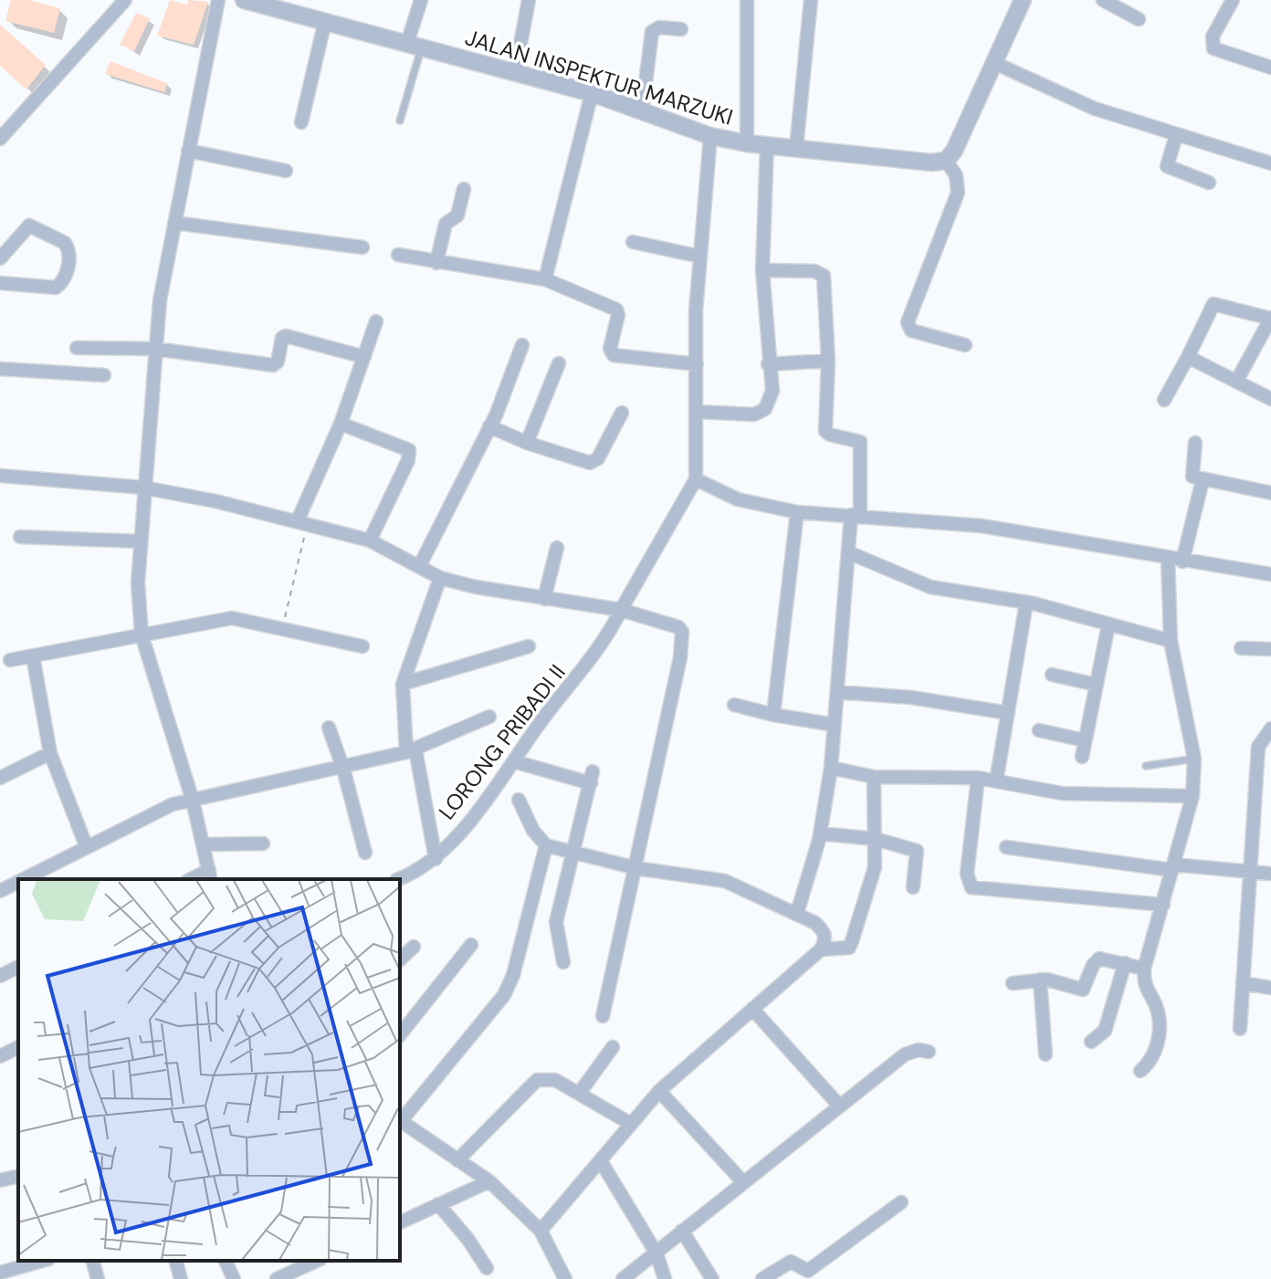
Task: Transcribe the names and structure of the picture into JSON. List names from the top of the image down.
{
  "streets": {
    "street": ["JALAN INSPEKTUR MARZUKI", "LORONG PRIBADI II"]
  }
}
